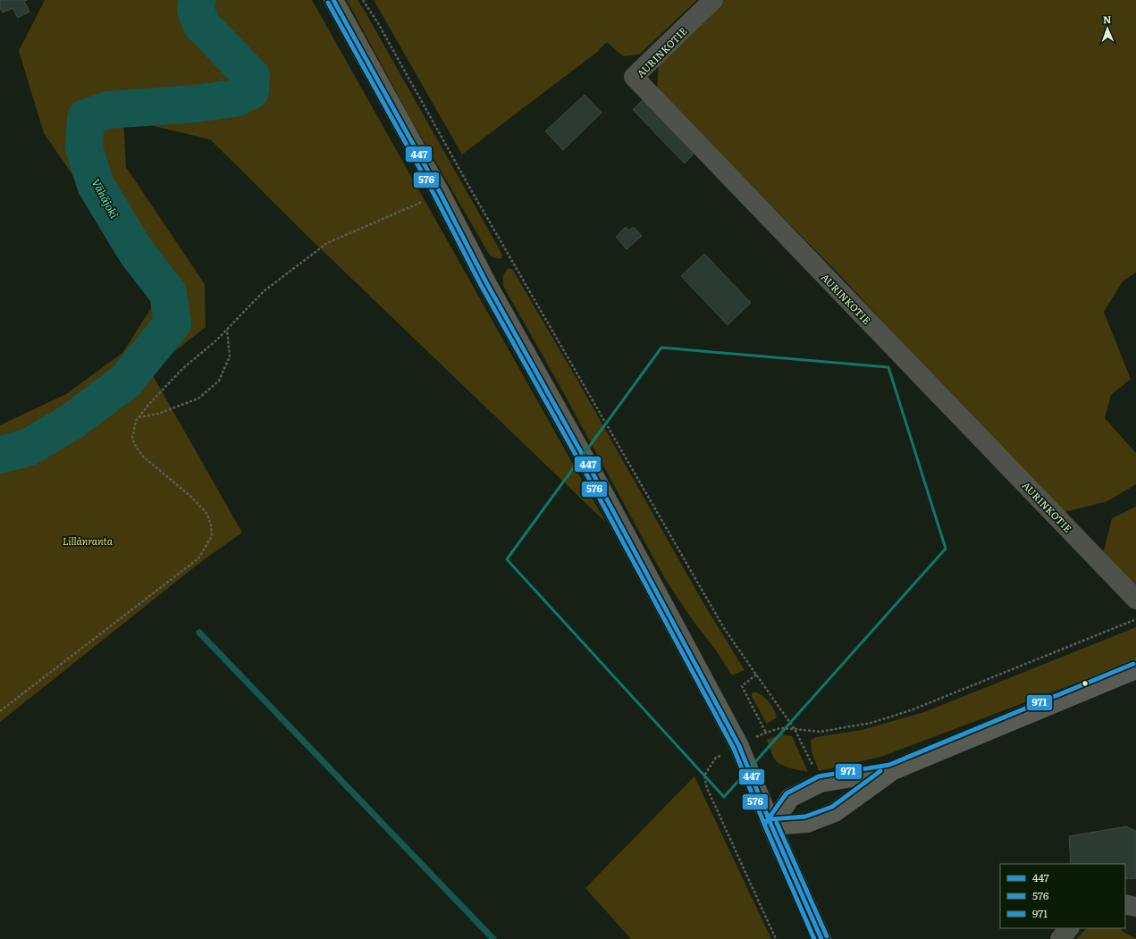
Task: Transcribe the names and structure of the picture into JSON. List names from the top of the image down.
{
  "streets": {
    "street": ["AURINKOTIE"]
  },
  "water": ["Vähäjoki"],
  "parks": ["Lillånranta"],
  "lines": ["transit line 447", "transit line 576", "transit line 971"],
  "legend": ["447", "576", "971"],
  "north": "top"
}
